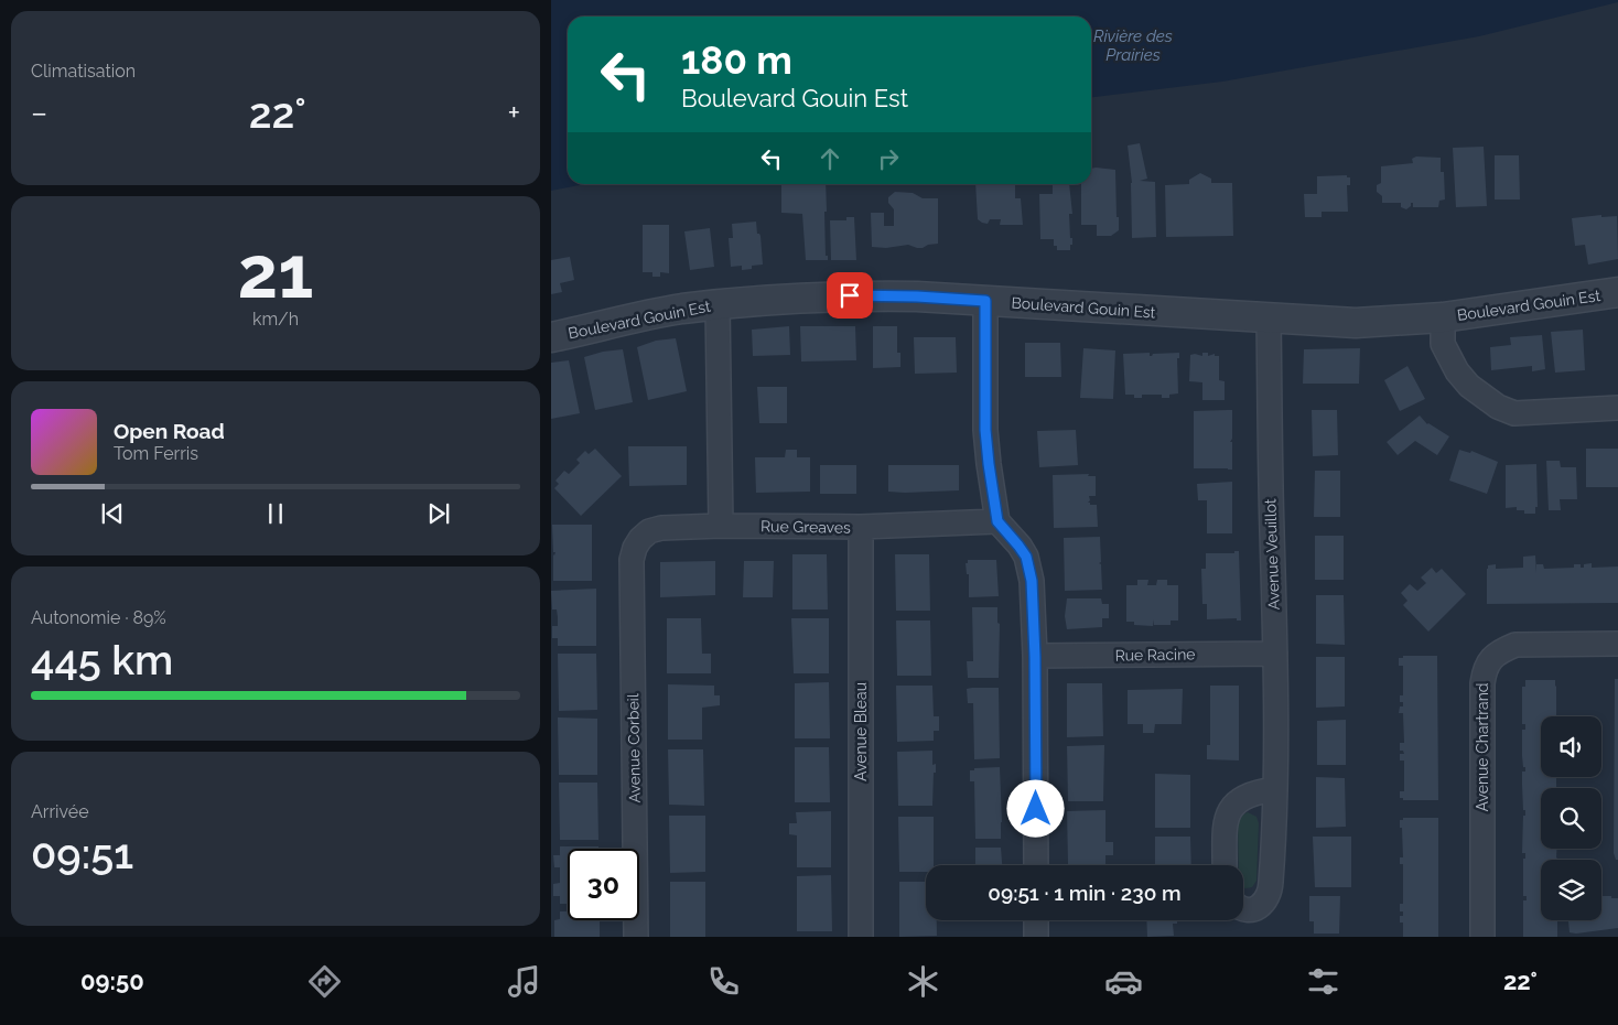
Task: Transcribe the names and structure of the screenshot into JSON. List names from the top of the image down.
{
  "streets": {
    "street": [
      "Boulevard Gouin Est",
      "Rue Greaves",
      "Avenue Veuillot",
      "Rue Racine",
      "Avenue Bleau",
      "Avenue Chartrand",
      "Avenue Corbeil"
    ]
  },
  "crossings": [
    ["Boulevard Gouin Est", "Avenue Veuillot"],
    ["Rue Greaves", "Avenue Bleau"],
    ["Rue Greaves", "Avenue Corbeil"],
    ["Avenue Veuillot", "Rue Racine"]
  ],
  "water": ["Rivière des Prairies"],
  "page": {
    "tile": [
      "Climatisation",
      ["21", "km/h"],
      ["Autonomie · 89%", "445 km"],
      ["Arrivée", "09:51"]
    ],
    "turn": ["180 m", "Boulevard Gouin Est"],
    "heat": ["−", "22°", "+"],
    "song": ["Open Road", "Tom Ferris"],
    "limit": "30",
    "trip": "09:51 · 1 min · 230 m",
    "tabs": ["09:50", "22°"]
  }
}
